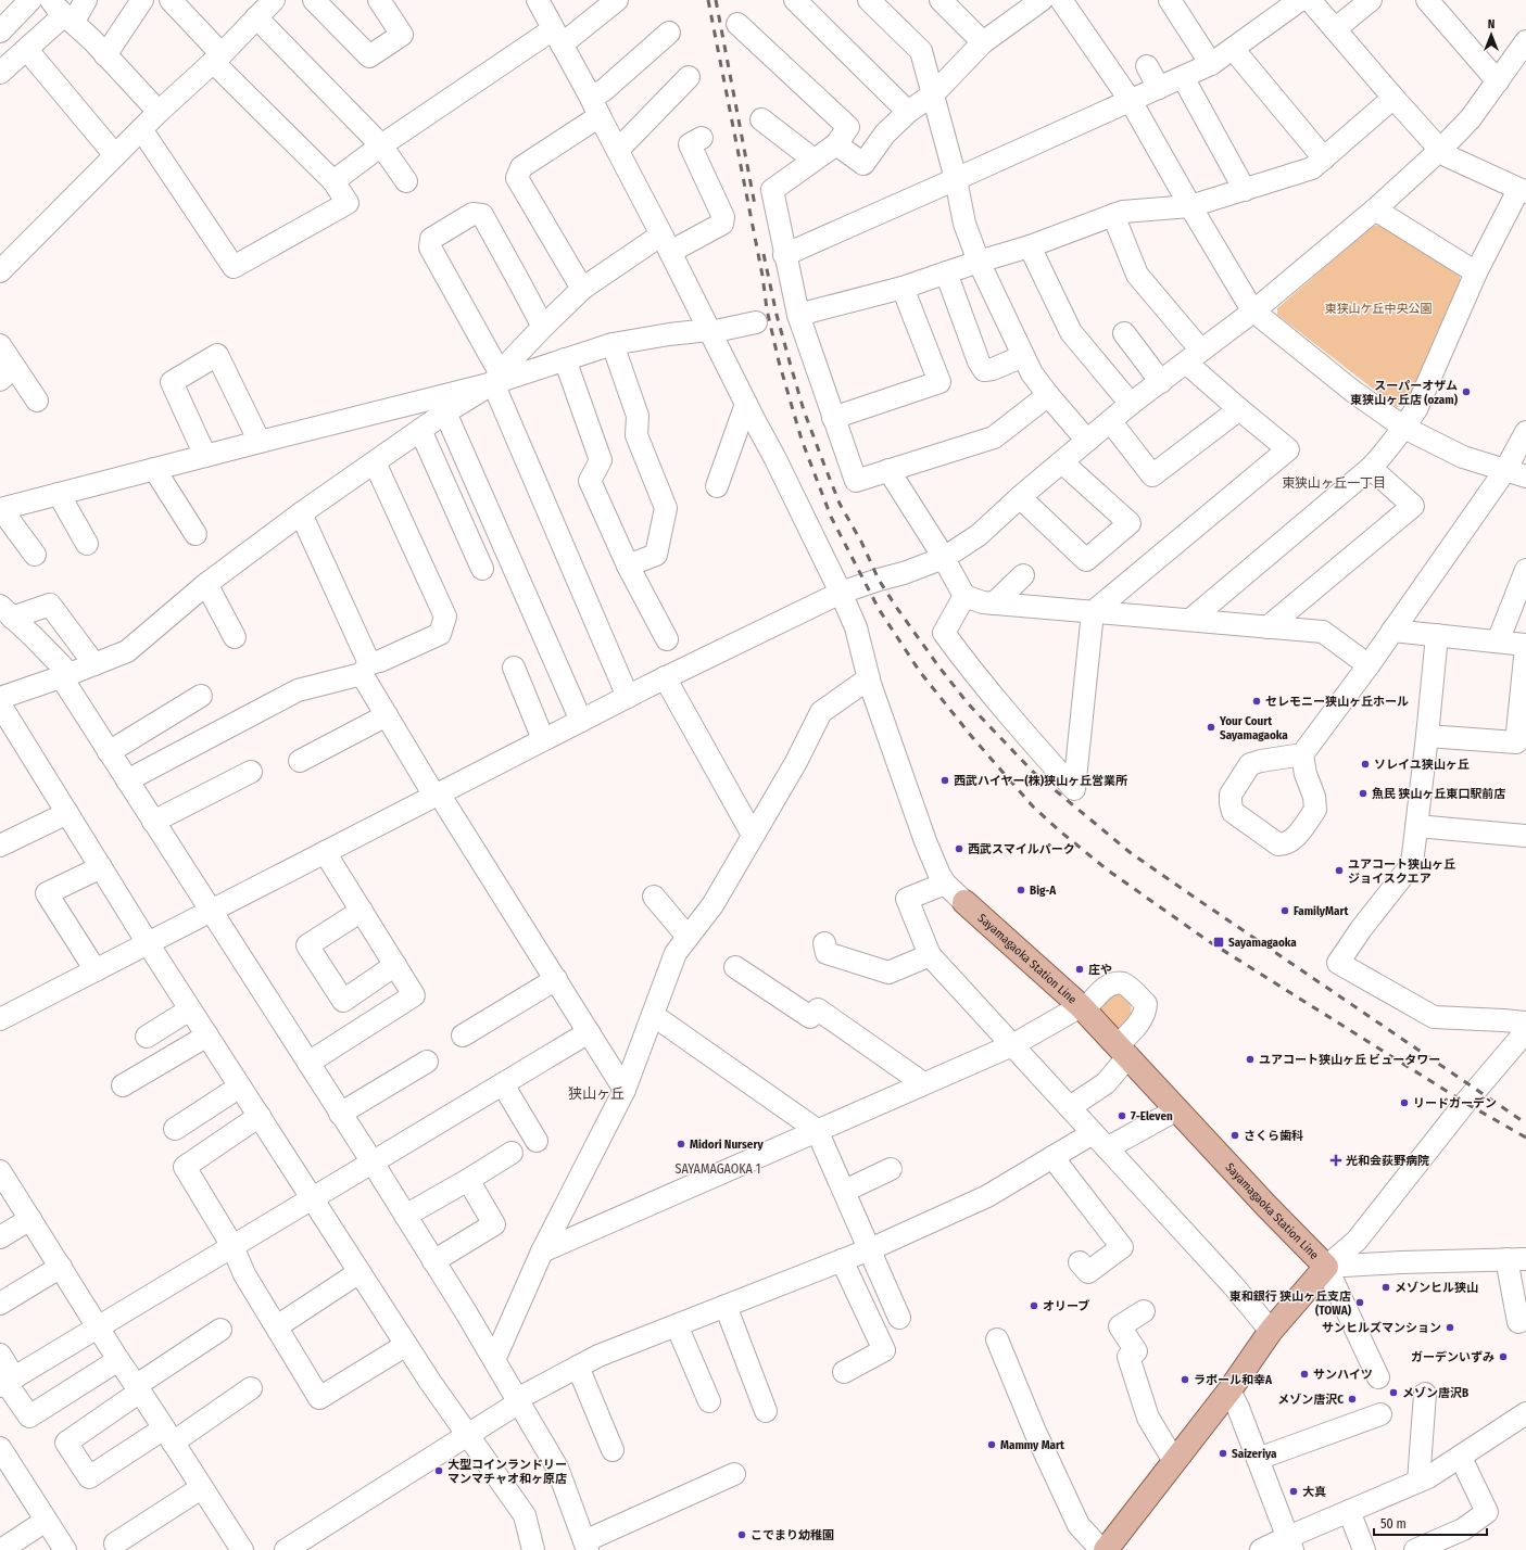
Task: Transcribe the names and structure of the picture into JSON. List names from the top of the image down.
{
  "streets": {
    "main road": ["Sayamagaoka Station Line"]
  },
  "districts": ["東狭山ヶ丘一丁目", "狭山ヶ丘", "SAYAMAGAOKA 1"],
  "parks": ["東狭山ケ丘中央公園"],
  "places": {
    "other": [
      "スーパーオザム 東狭山ヶ丘店 (ozam)",
      "セレモニー狭山ヶ丘ホール",
      "Your Court Sayamagaoka",
      "ソレイユ狭山ヶ丘",
      "西武ハイヤー(株)狭山ヶ丘営業所",
      "魚民 狭山ヶ丘東口駅前店",
      "西武スマイルパーク",
      "ユアコート狭山ヶ丘 ジョイスクエア",
      "Big-A",
      "FamilyMart",
      "庄や",
      "ユアコート狭山ヶ丘 ビュータワー",
      "リードガーデン",
      "7-Eleven",
      "さくら歯科",
      "Midori Nursery",
      "メゾンヒル狭山",
      "東和銀行 狭山ヶ丘支店 (TOWA)",
      "オリーブ",
      "サンヒルズマンション",
      "ガーデンいずみ",
      "サンハイツ",
      "ラポール和幸A",
      "メゾン唐沢B",
      "メゾン唐沢C",
      "Mammy Mart",
      "Saizeriya",
      "大型コインランドリー マンマチャオ和ヶ原店",
      "大真",
      "こでまり幼稚園"
    ],
    "transit": ["Sayamagaoka"],
    "health": ["光和会荻野病院"]
  },
  "scale_bar": "50 m",
  "north": "top"
}
